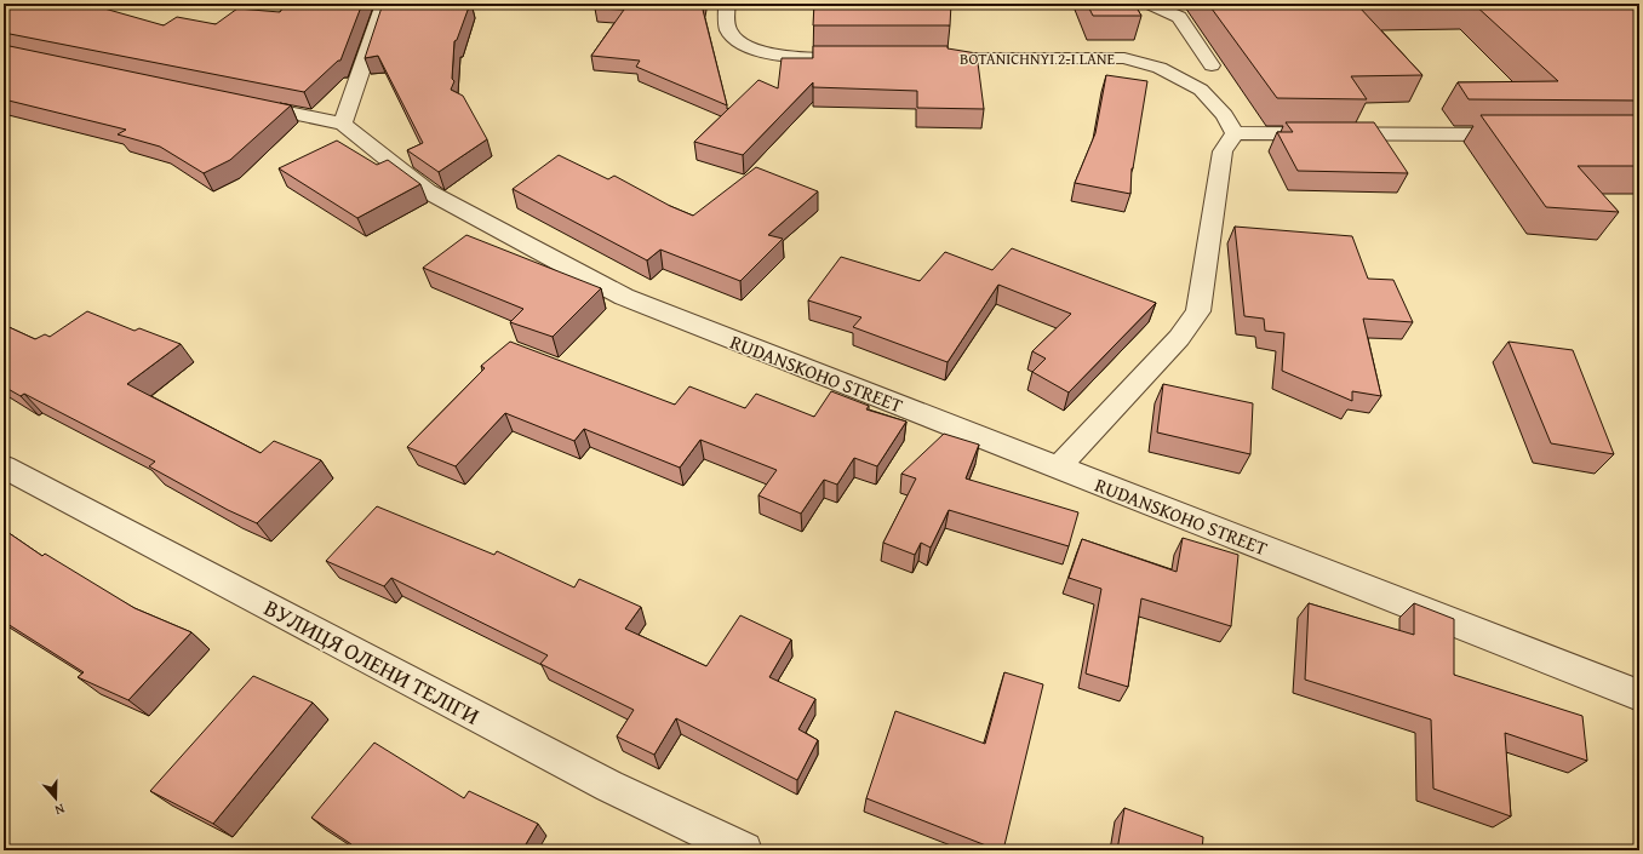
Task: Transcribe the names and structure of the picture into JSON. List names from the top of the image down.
{
  "streets": {
    "street": ["BOTANICHNYI 2-I LANE", "RUDANSKOHO STREET", "ВУЛИЦЯ ОЛЕНИ ТЕЛІГИ"]
  },
  "north": "bottom"
}
